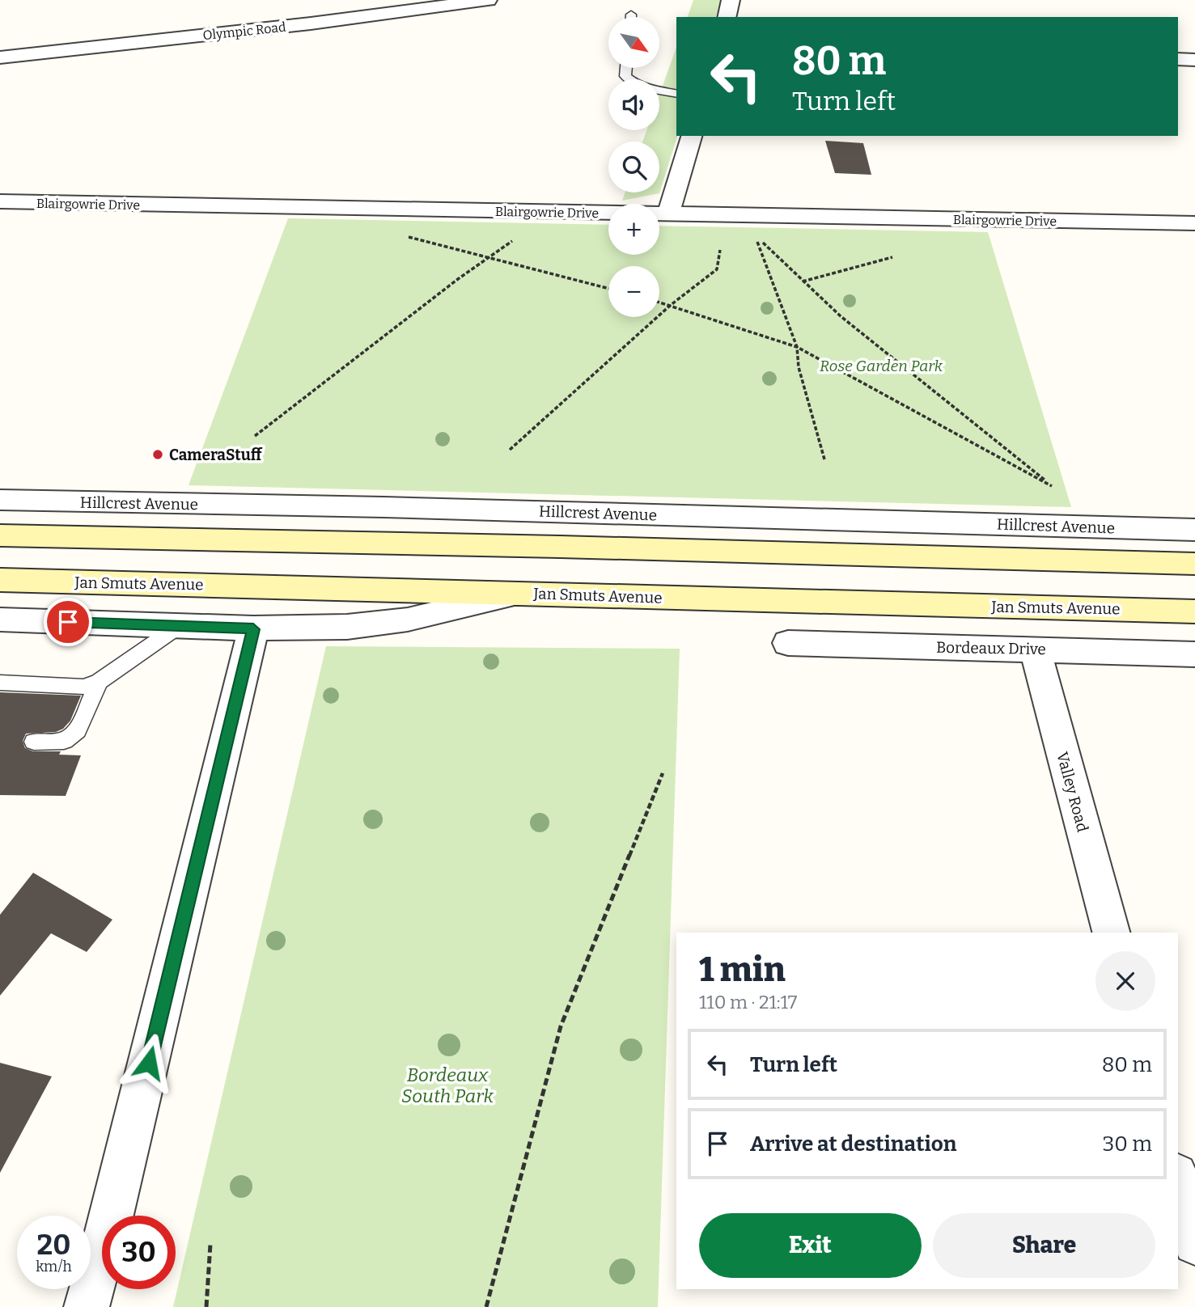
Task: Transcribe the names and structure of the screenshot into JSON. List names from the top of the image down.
{
  "streets": {
    "main road": ["Jan Smuts Avenue"],
    "street": [
      "Olympic Road",
      "Blairgowrie Drive",
      "Hillcrest Avenue",
      "Bordeaux Drive",
      "Valley Road"
    ]
  },
  "crossings": [
    ["Bordeaux Drive", "Valley Road"]
  ],
  "parks": ["Rose Garden Park", "Bordeaux South Park"],
  "places": ["CameraStuff"],
  "north": "bottom right",
  "page": {
    "map_buttons": ["+", "−"],
    "turn": ["80 m", "Turn left"],
    "heading": ["1 min", "110 m · 21:17"],
    "list": [
      {
        "name": "Turn left",
        "value": "80 m"
      },
      {
        "name": "Arrive at destination",
        "value": "30 m"
      }
    ],
    "buttons": ["Exit", "Share"],
    "speed": "20 km/h",
    "limit": "30"
  }
}
